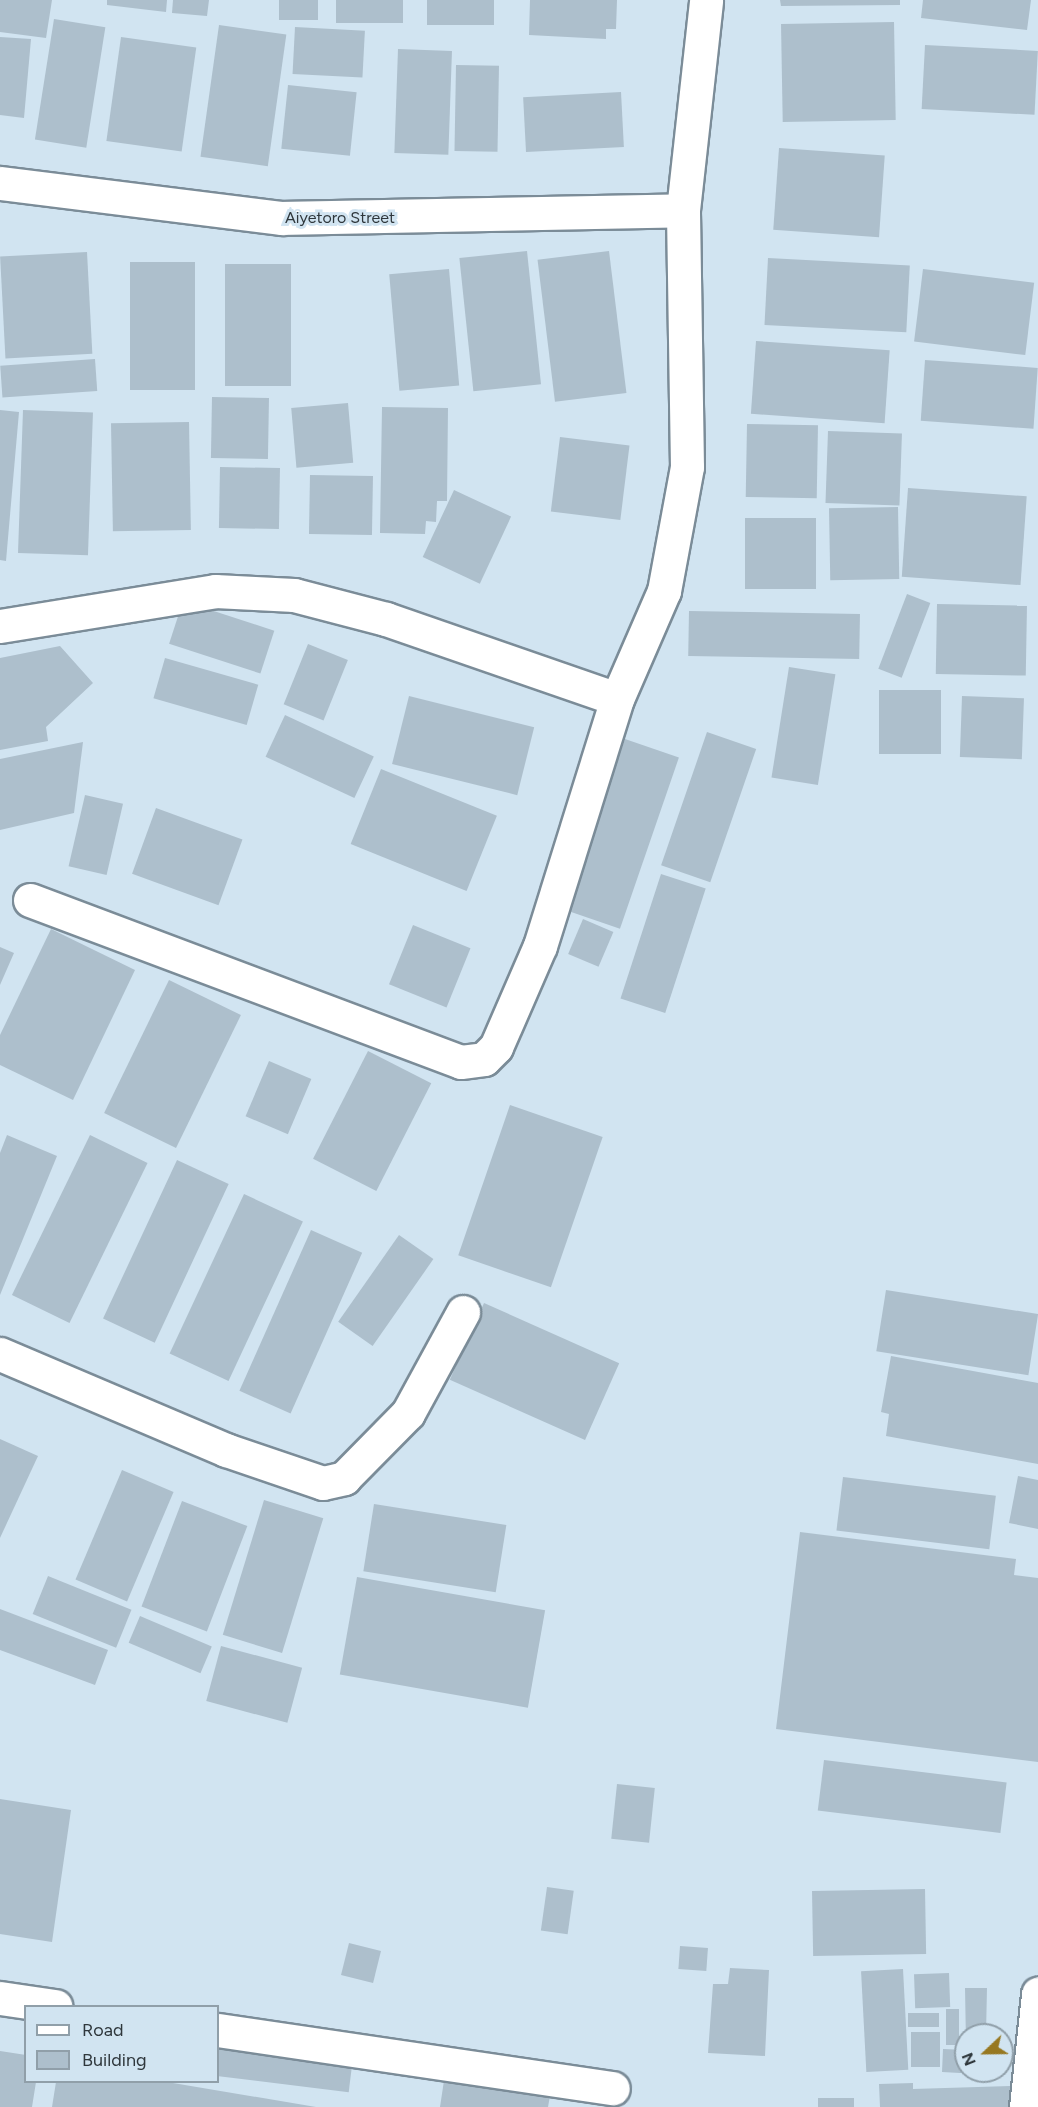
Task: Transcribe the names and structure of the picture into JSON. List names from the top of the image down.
{
  "streets": {
    "street": ["Aiyetoro Street"]
  },
  "legend": ["Road", "Building"],
  "north": "left"
}
